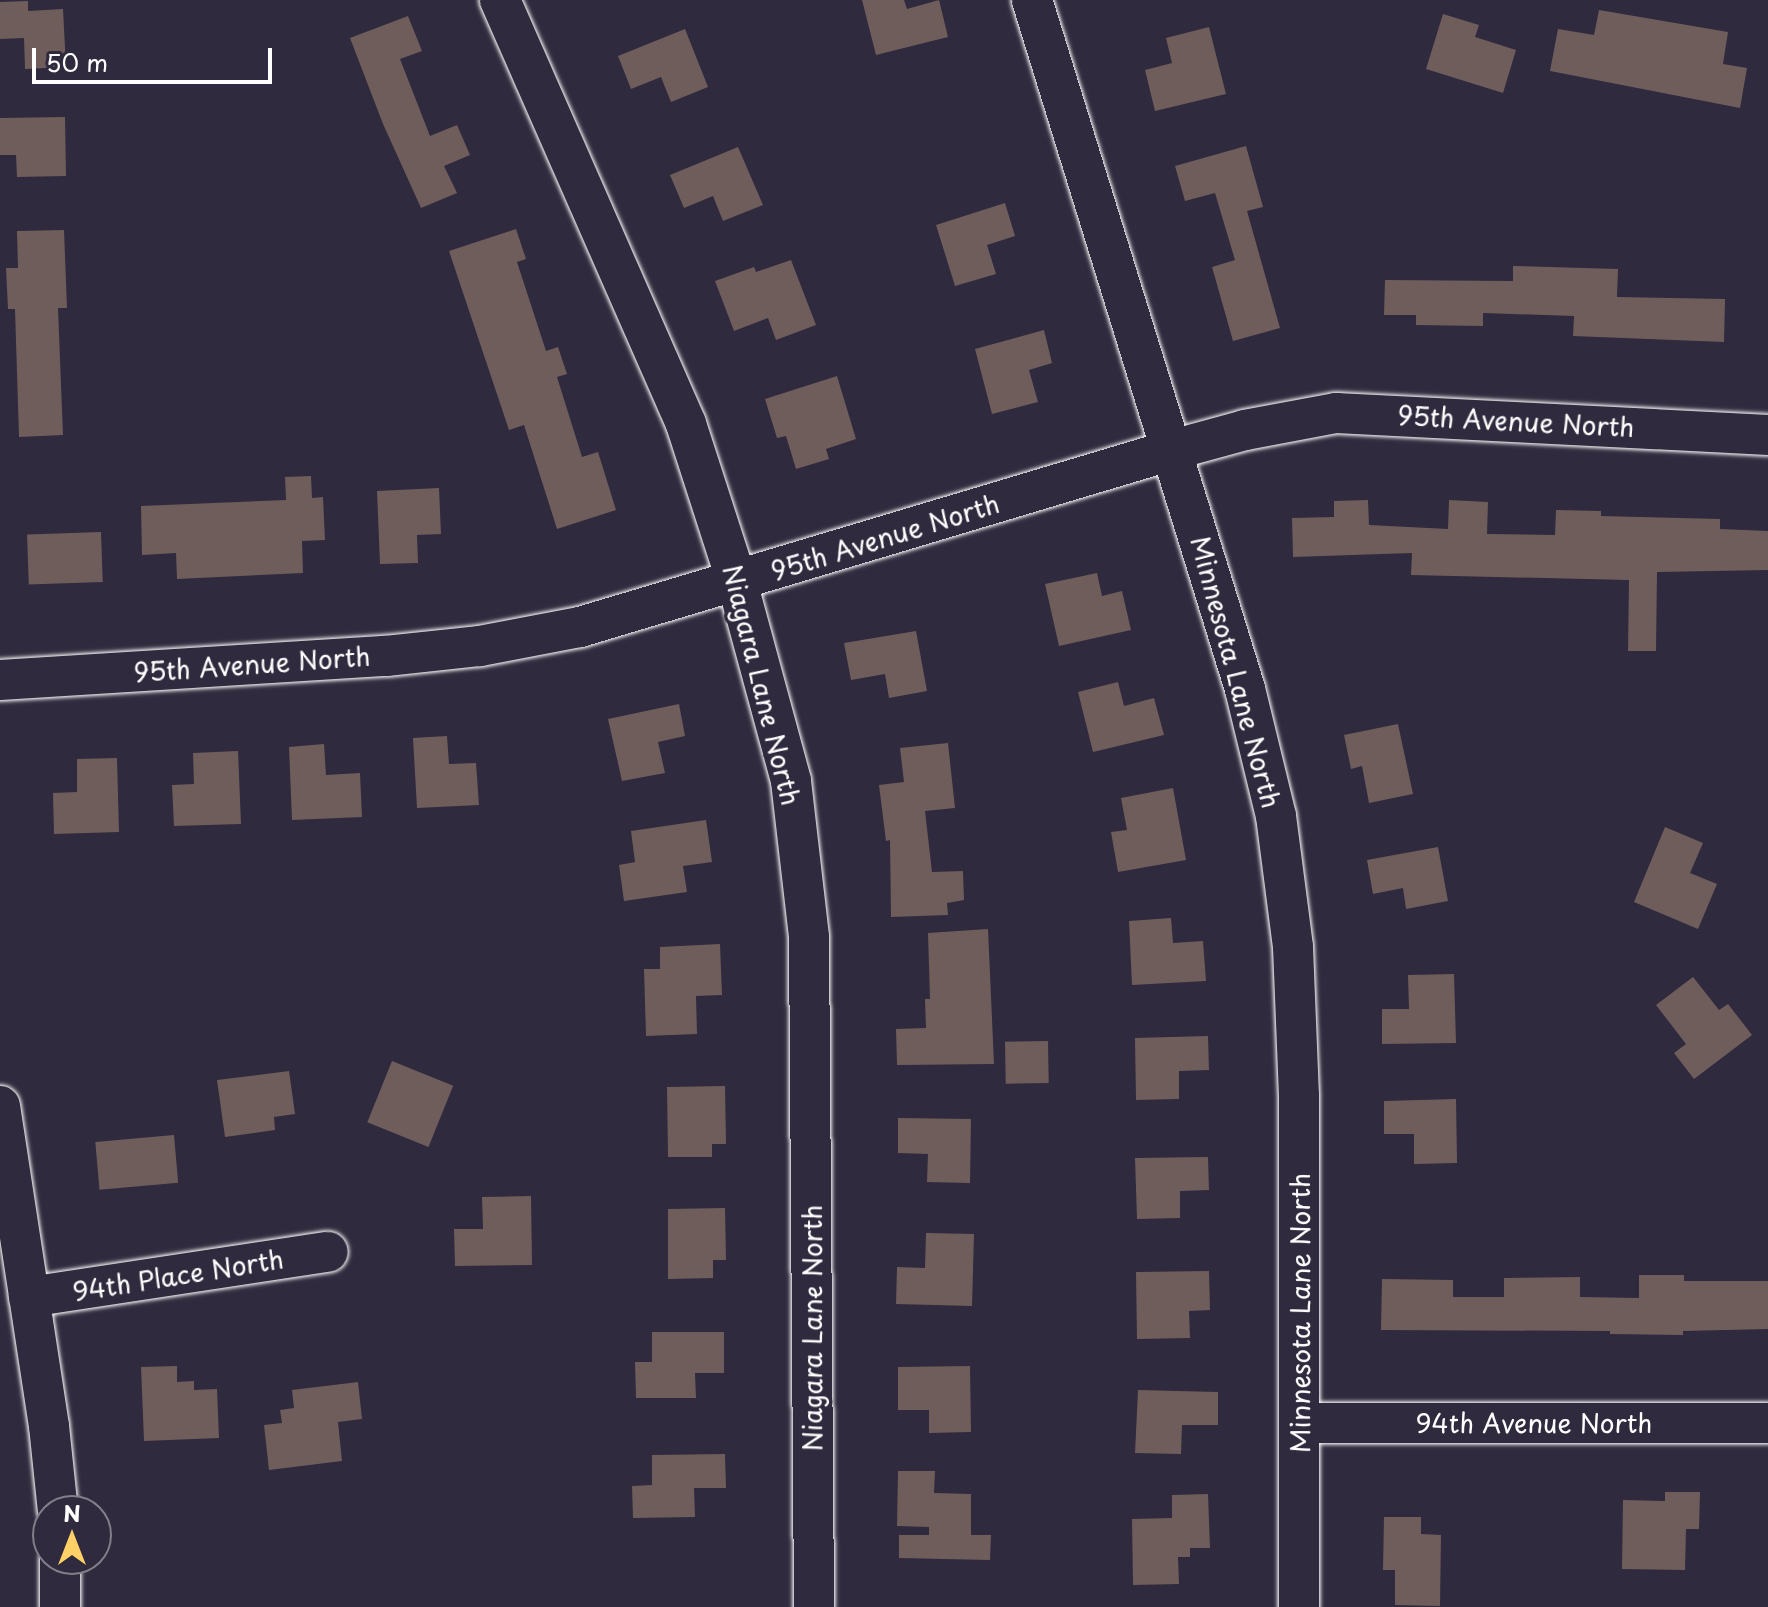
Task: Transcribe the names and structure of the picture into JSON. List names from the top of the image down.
{
  "streets": {
    "street": [
      "95th Avenue North",
      "Minnesota Lane North",
      "Niagara Lane North",
      "94th Place North",
      "94th Avenue North"
    ]
  },
  "crossings": [
    ["95th Avenue North", "Minnesota Lane North"],
    ["95th Avenue North", "Niagara Lane North"],
    ["Minnesota Lane North", "94th Avenue North"]
  ],
  "scale_bar": "50 m",
  "north": "top"
}
